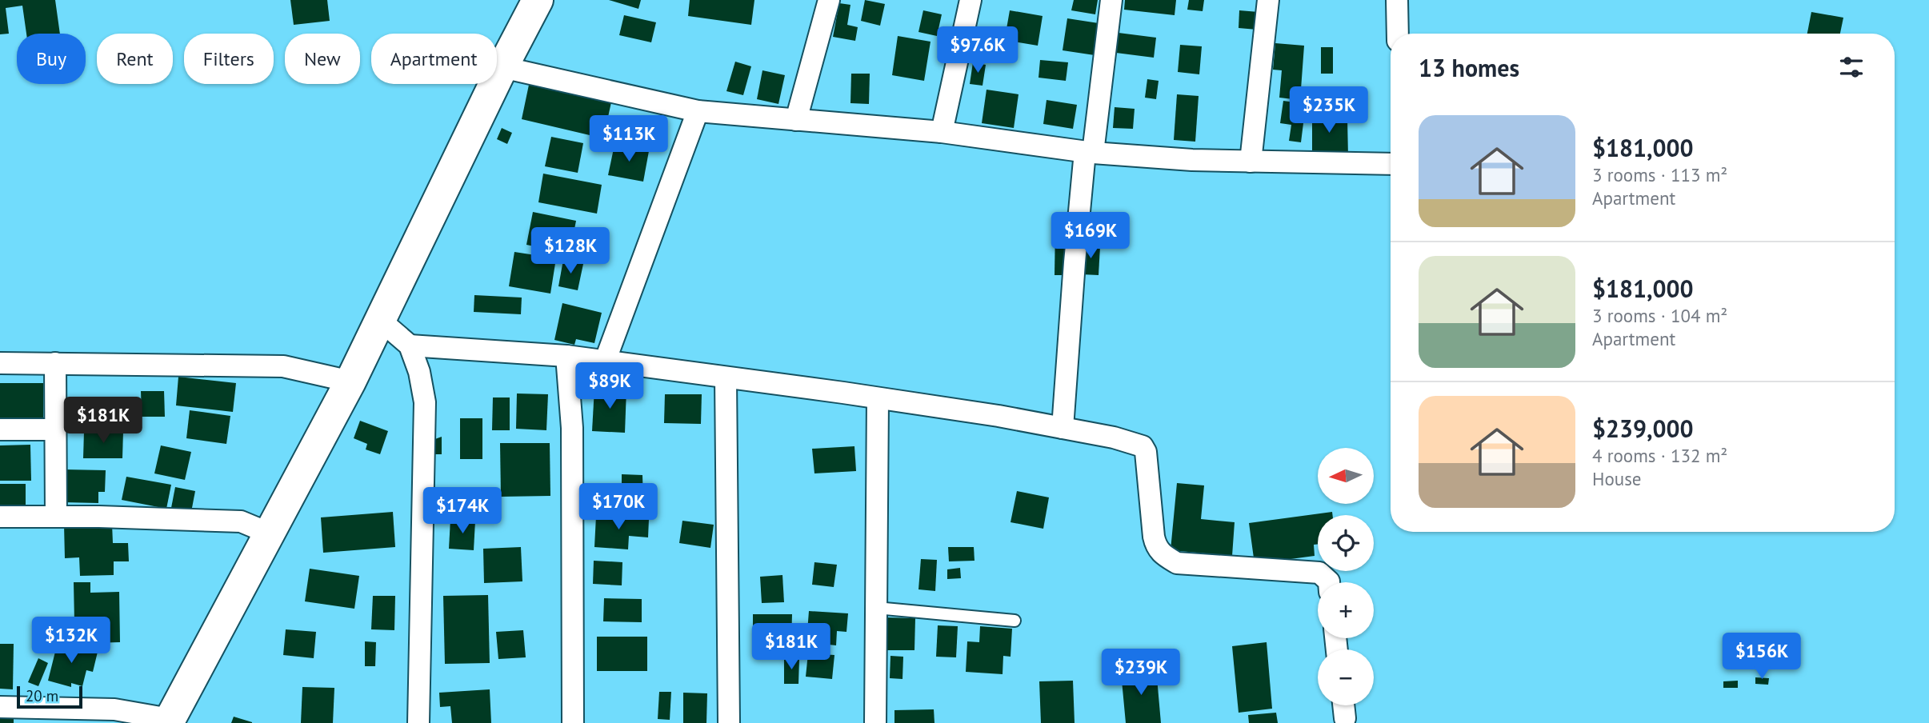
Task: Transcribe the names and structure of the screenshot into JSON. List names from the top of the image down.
{
  "scale_bar": "20 m",
  "north": "left",
  "page": {
    "price": [
      "$97.6K",
      "$235K",
      "$113K",
      "$169K",
      "$128K",
      "$89K",
      "$181K",
      "$170K",
      "$174K",
      "$132K",
      "$181K",
      "$156K",
      "$239K"
    ],
    "chip": [
      "Buy",
      "Rent",
      "Filters",
      "New",
      "Apartment"
    ],
    "heading": "13 homes",
    "list": [
      {
        "name": "$181,000",
        "note": "3 rooms · 113 m² · Apartment"
      },
      {
        "name": "$181,000",
        "note": "3 rooms · 104 m² · Apartment"
      },
      {
        "name": "$239,000",
        "note": "4 rooms · 132 m² · House"
      }
    ],
    "map_buttons": ["+", "−"],
    "scale": "20 m"
  }
}
